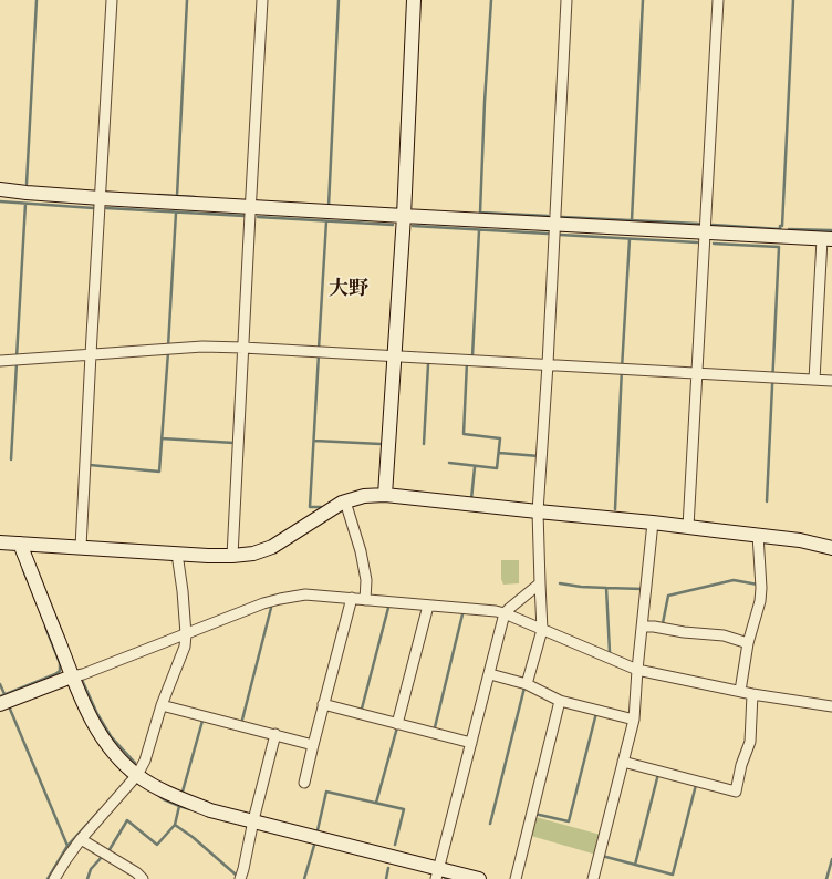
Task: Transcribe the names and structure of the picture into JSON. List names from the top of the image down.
{
  "districts": ["大野"]
}
